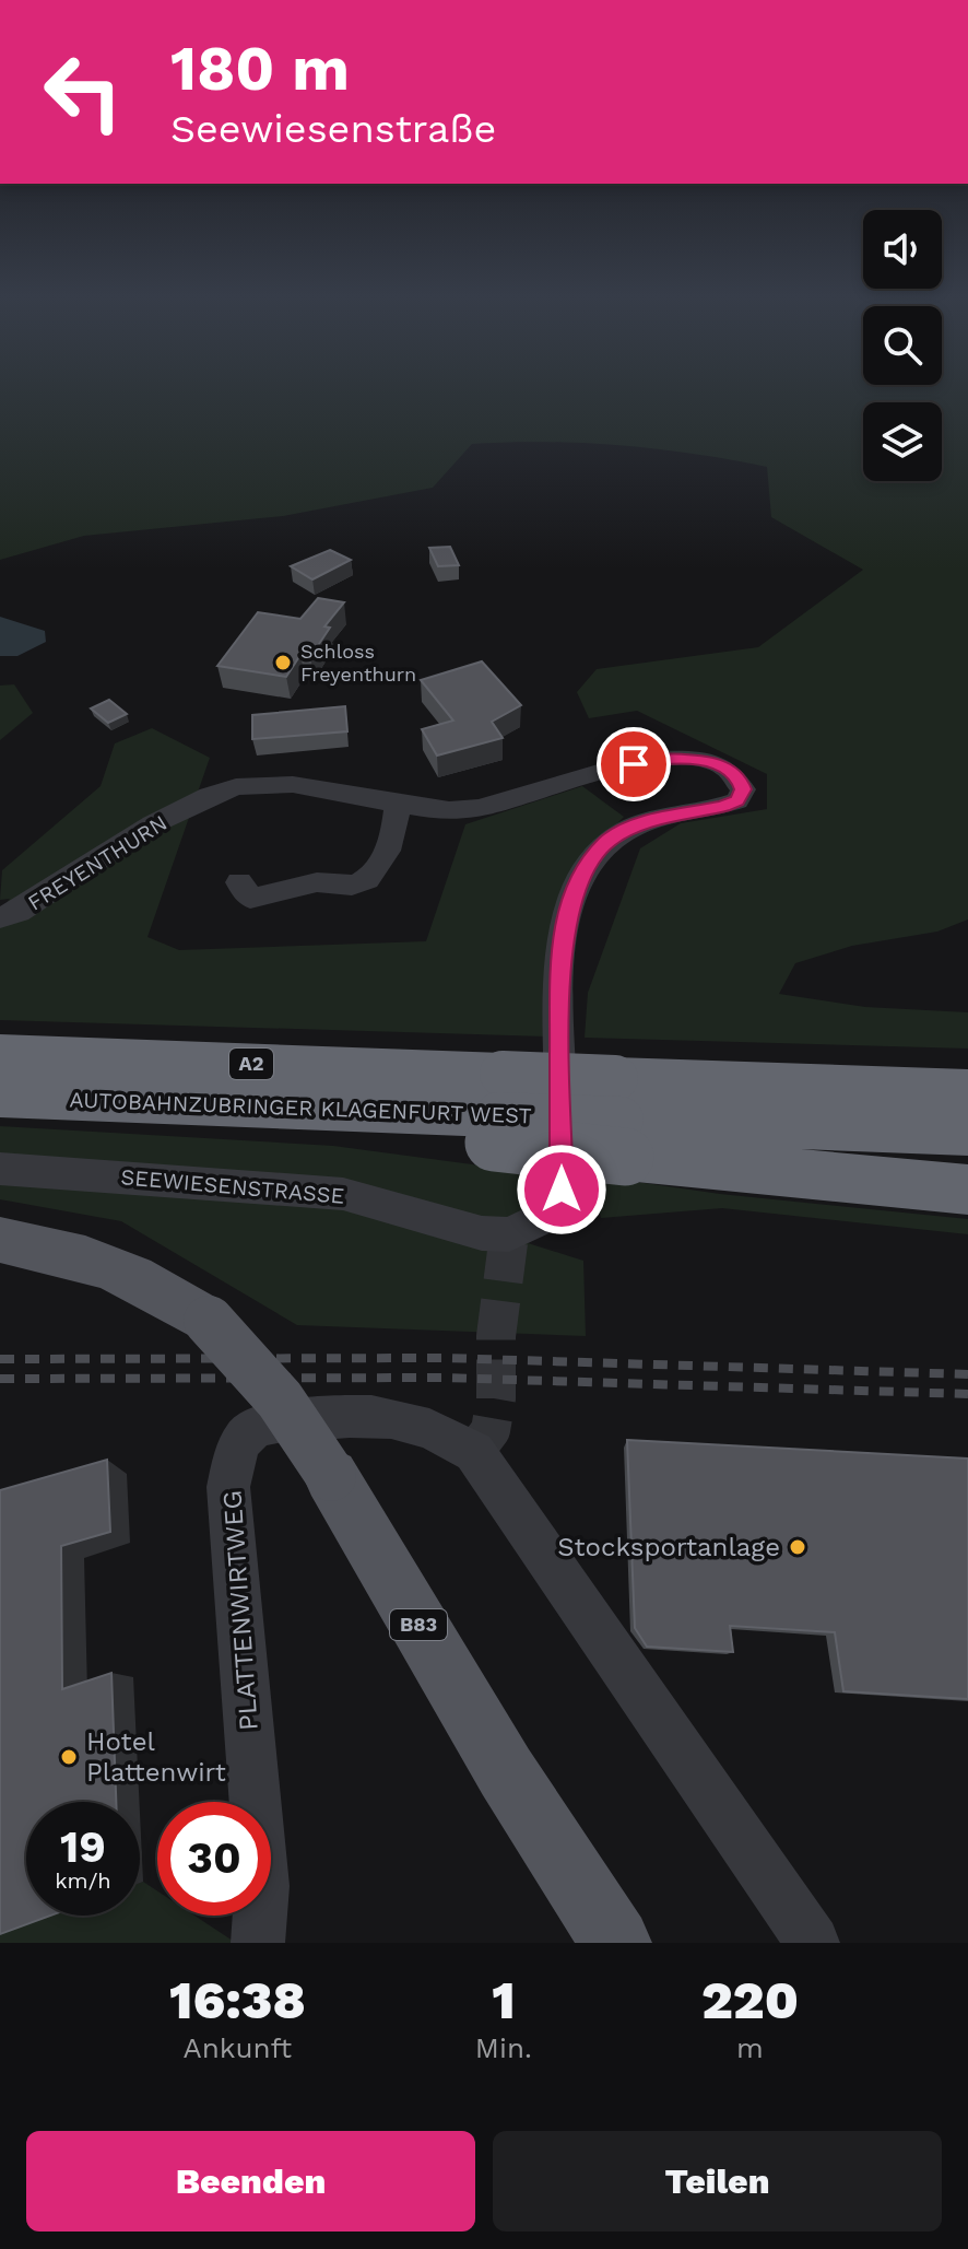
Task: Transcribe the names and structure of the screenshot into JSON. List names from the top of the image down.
{
  "streets": {
    "highway": ["A2", "AUTOBAHNZUBRINGER KLAGENFURT WEST"],
    "main road": ["B83"],
    "street": ["FREYENTHURN", "SEEWIESENSTRASSE", "PLATTENWIRTWEG"]
  },
  "crossings": [
    ["FREYENTHURN", "SEEWIESENSTRASSE"]
  ],
  "places": ["Schloss Freyenthurn", "Stocksportanlage", "Hotel Plattenwirt"],
  "page": {
    "turn": ["180 m", "Seewiesenstraße"],
    "speed": "19 km/h",
    "limit": "30",
    "eta": [
      "16:38",
      "Ankunft",
      "1",
      "Min.",
      "220",
      "m"
    ],
    "buttons": ["Beenden", "Teilen"]
  }
}
